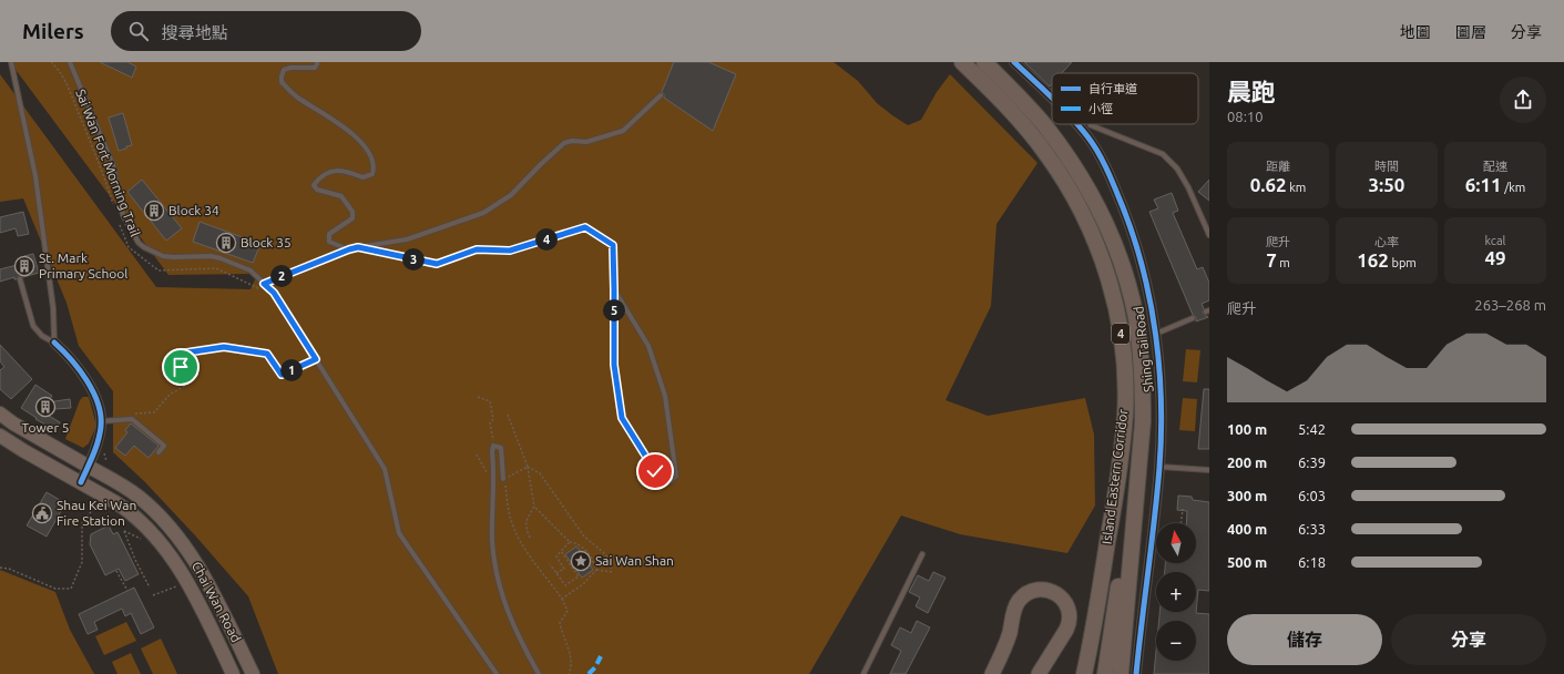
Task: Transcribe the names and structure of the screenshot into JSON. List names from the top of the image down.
{
  "streets": {
    "highway": ["4", "Island Eastern Corridor"],
    "main road": ["Chai Wan Road"],
    "street": ["Shing Tai Road"],
    "path": ["Sai Wan Fort Morning Trail"]
  },
  "places": {
    "building": [
      "Block 34",
      "Block 35",
      "St. Mark Primary School",
      "Tower 5"
    ],
    "public building": ["Shau Kei Wan Fire Station"],
    "place": ["Sai Wan Shan"]
  },
  "legend": ["自行車道", "小徑"],
  "north": "top",
  "page": {
    "header": "Milers",
    "search": "搜尋地點",
    "nav": ["地圖", "圖層", "分享"],
    "heading": ["晨跑", "08:10"],
    "stats": [
      ["距離", "0.62 km"],
      ["時間", "3:50"],
      ["配速", "6:11 /km"],
      ["爬升", "7 m"],
      ["心率", "162 bpm"],
      ["kcal", "49"]
    ],
    "pins": [
      "4",
      "3",
      "2",
      "5",
      "1"
    ],
    "chart": ["爬升", "263–268 m"],
    "list": [
      {
        "name": "100 m",
        "note": "5:42"
      },
      {
        "name": "200 m",
        "note": "6:39"
      },
      {
        "name": "300 m",
        "note": "6:03"
      },
      {
        "name": "400 m",
        "note": "6:33"
      },
      {
        "name": "500 m",
        "note": "6:18"
      }
    ],
    "map_buttons": ["+", "−"],
    "buttons": ["儲存", "分享"]
  }
}
